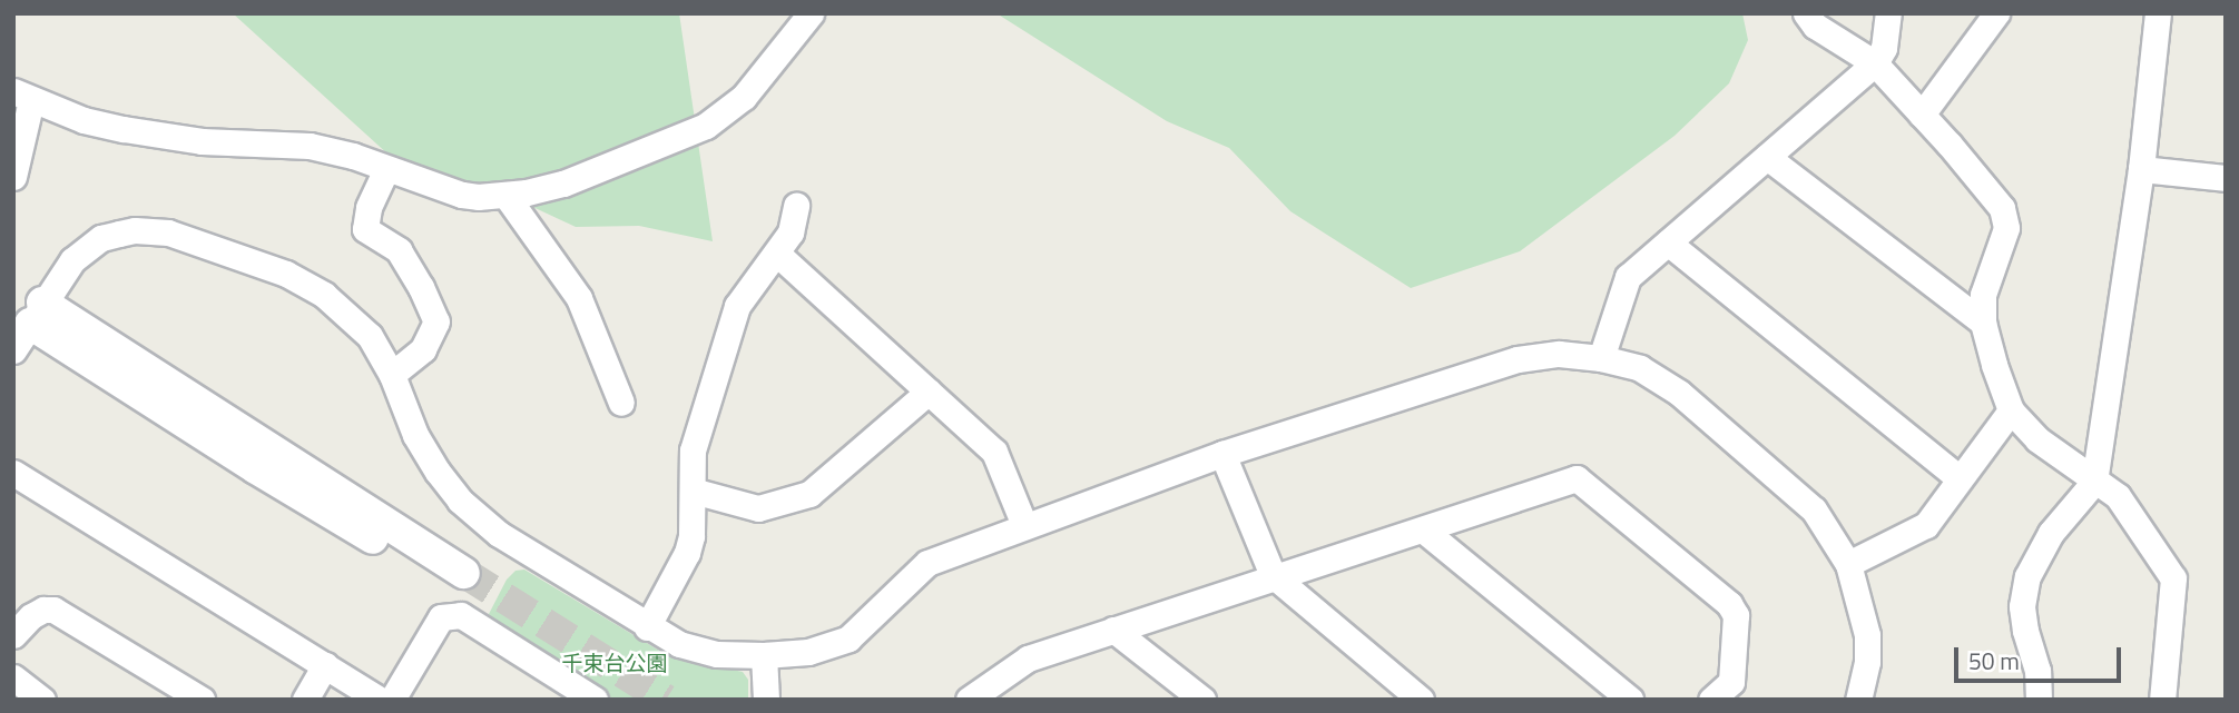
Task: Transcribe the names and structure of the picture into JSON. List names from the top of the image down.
{
  "parks": ["千束台公園"],
  "scale_bar": "50 m"
}
